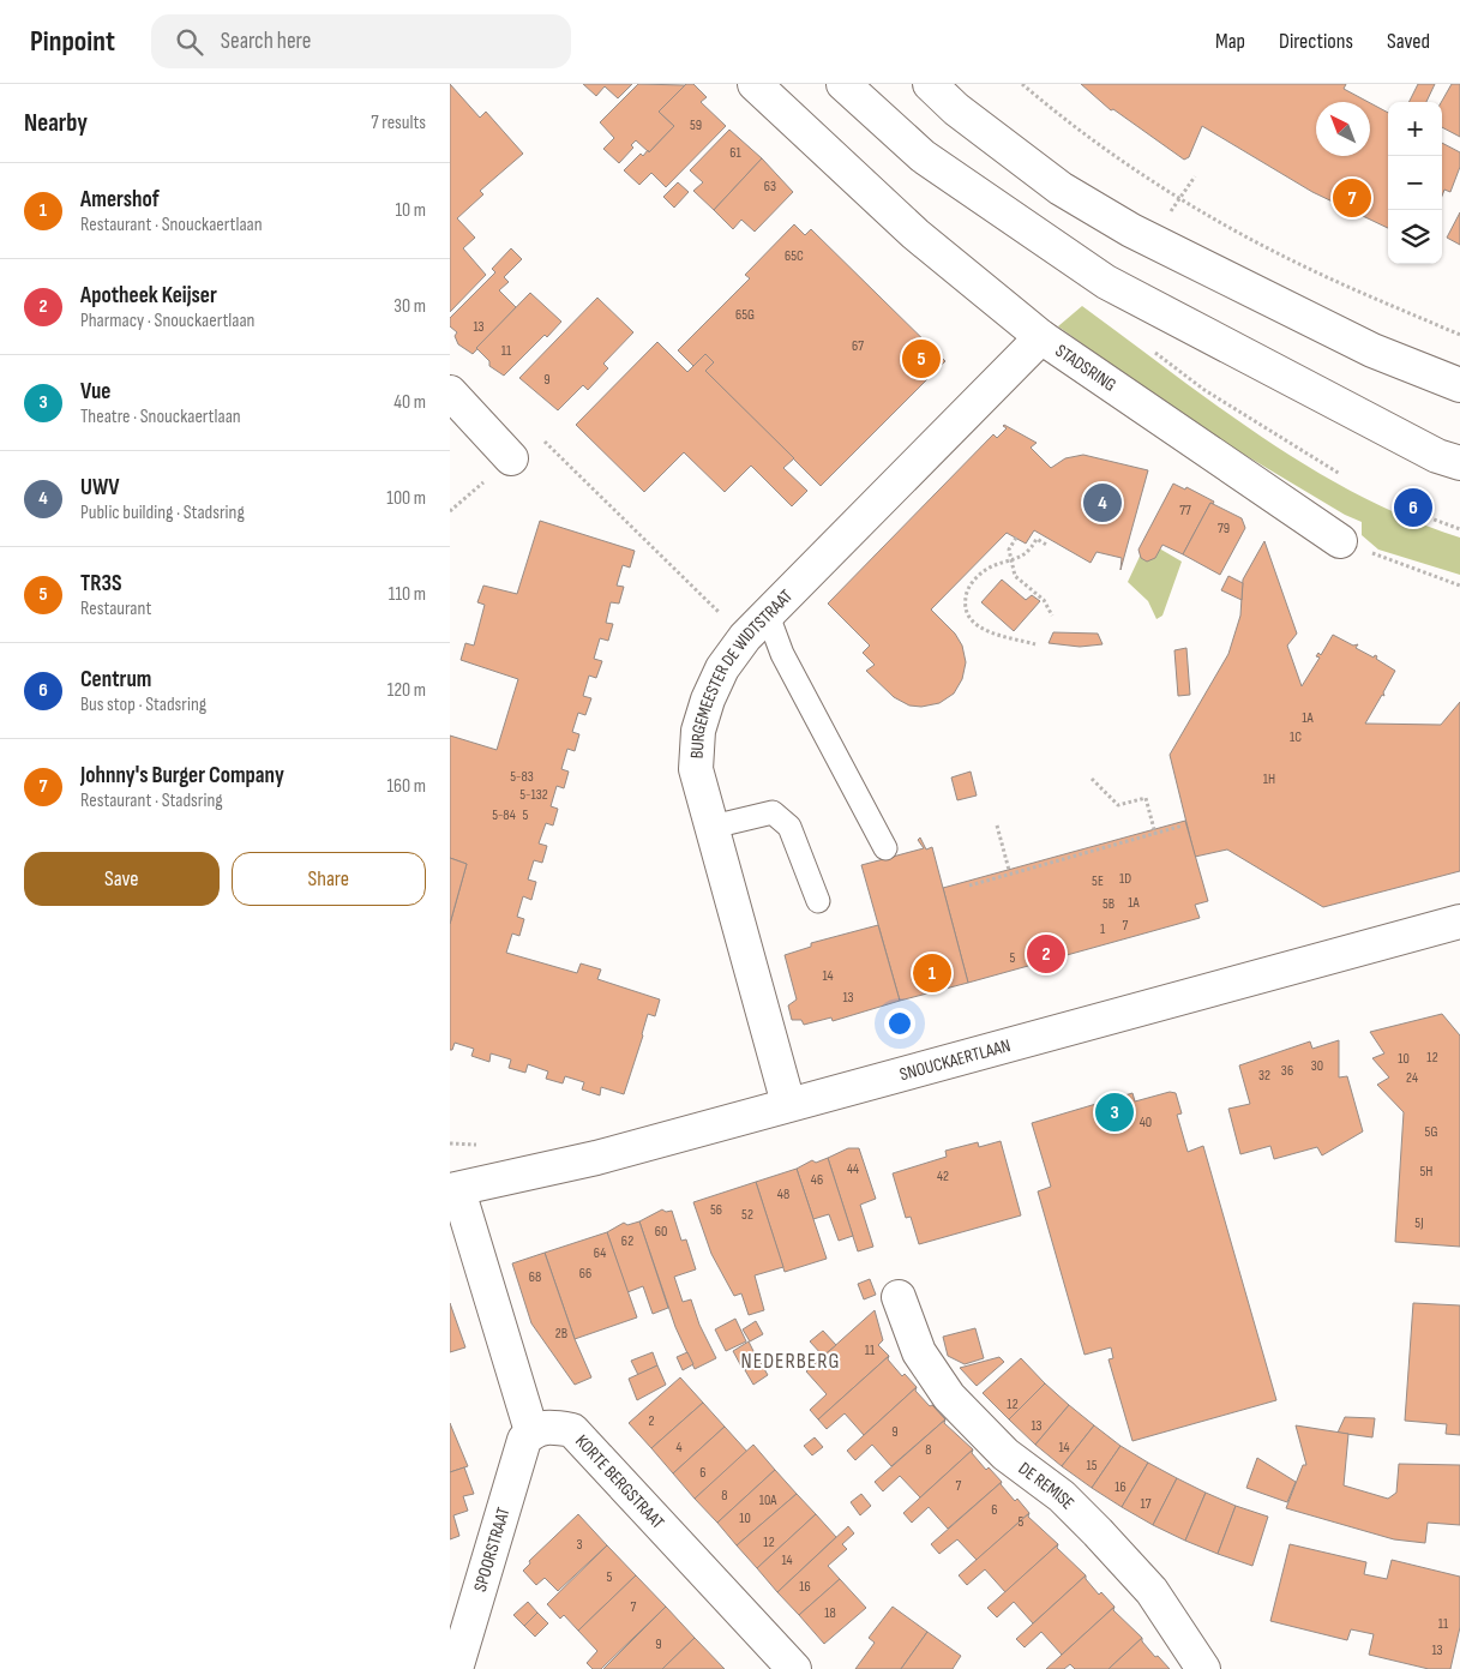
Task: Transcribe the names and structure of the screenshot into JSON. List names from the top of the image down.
{
  "streets": {
    "street": [
      "STADSRING",
      "BURGEMEESTER DE WIDTSTRAAT",
      "SNOUCKAERTLAAN",
      "KORTE BERGSTRAAT",
      "DE REMISE",
      "SPOORSTRAAT"
    ]
  },
  "crossings": [
    ["STADSRING", "BURGEMEESTER DE WIDTSTRAAT"],
    ["BURGEMEESTER DE WIDTSTRAAT", "SNOUCKAERTLAAN"],
    ["KORTE BERGSTRAAT", "SPOORSTRAAT"]
  ],
  "districts": ["NEDERBERG"],
  "house_numbers": [
    "59",
    "61",
    "63",
    "65C",
    "65G",
    "13",
    "67",
    "11",
    "9",
    "77",
    "79",
    "1A",
    "1C",
    "5-83",
    "1H",
    "5-132",
    "5-84",
    "5",
    "1D",
    "5E",
    "1A",
    "5B",
    "7",
    "1",
    "5",
    "14",
    "13",
    "12",
    "10",
    "30",
    "36",
    "32",
    "24",
    "40",
    "5G",
    "44",
    "5H",
    "42",
    "46",
    "48",
    "56",
    "52",
    "5J",
    "60",
    "62",
    "64",
    "66",
    "68",
    "2B",
    "11",
    "12",
    "2",
    "13",
    "9",
    "4",
    "14",
    "8",
    "15",
    "6",
    "7",
    "16",
    "8",
    "10A",
    "17",
    "6",
    "10",
    "5",
    "12",
    "3",
    "14",
    "5",
    "16",
    "7",
    "18",
    "11",
    "9",
    "13"
  ],
  "north": "top left",
  "page": {
    "header": "Pinpoint",
    "search": "Search here",
    "nav": ["Map", "Directions", "Saved"],
    "heading": ["Nearby", "7 results"],
    "map_buttons": ["+", "−"],
    "list": [
      {
        "mark": "1",
        "name": "Amershof",
        "note": "Restaurant · Snouckaertlaan",
        "value": "10 m"
      },
      {
        "mark": "2",
        "name": "Apotheek Keijser",
        "note": "Pharmacy · Snouckaertlaan",
        "value": "30 m"
      },
      {
        "mark": "3",
        "name": "Vue",
        "note": "Theatre · Snouckaertlaan",
        "value": "40 m"
      },
      {
        "mark": "4",
        "name": "UWV",
        "note": "Public building · Stadsring",
        "value": "100 m"
      },
      {
        "mark": "5",
        "name": "TR3S",
        "note": "Restaurant",
        "value": "110 m"
      },
      {
        "mark": "6",
        "name": "Centrum",
        "note": "Bus stop · Stadsring",
        "value": "120 m"
      },
      {
        "mark": "7",
        "name": "Johnny's Burger Company",
        "note": "Restaurant · Stadsring",
        "value": "160 m"
      }
    ],
    "pins": [
      "7",
      "5",
      "4",
      "6",
      "2",
      "1",
      "3"
    ],
    "buttons": ["Save", "Share"]
  }
}
